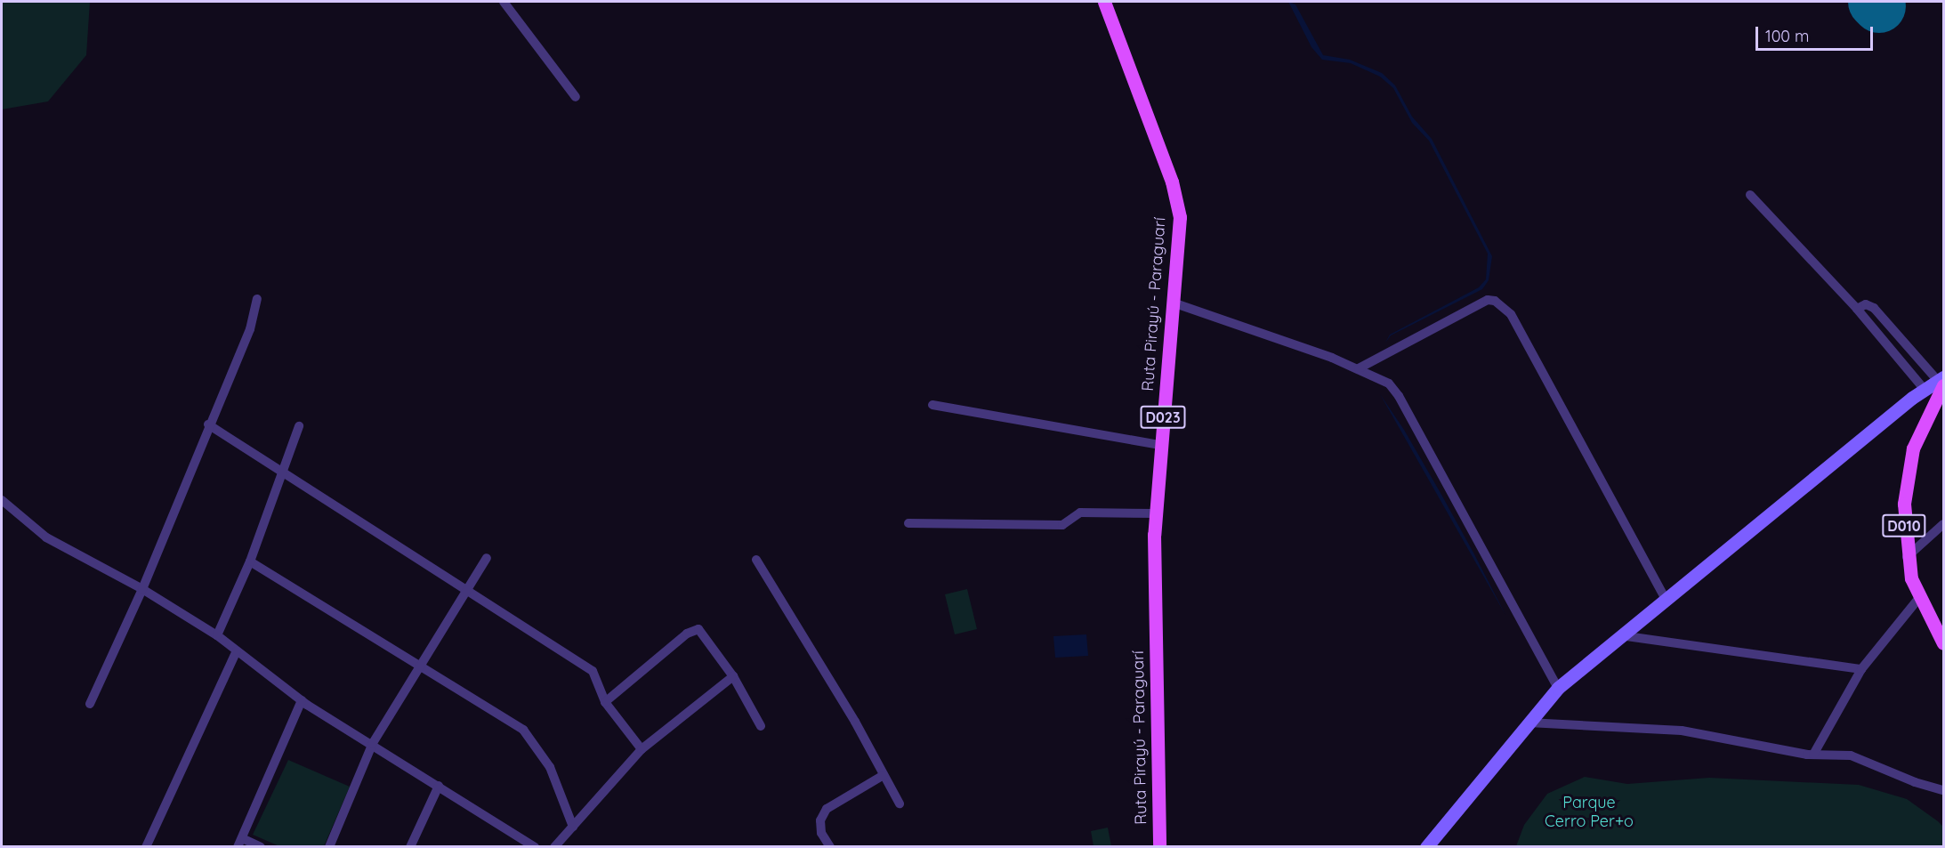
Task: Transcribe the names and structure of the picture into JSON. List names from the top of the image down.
{
  "streets": {
    "main road": ["Ruta Pirayú - Paraguarí", "D023", "D010"]
  },
  "parks": ["Parque Cerro Per+o"],
  "scale_bar": "100 m"
}
